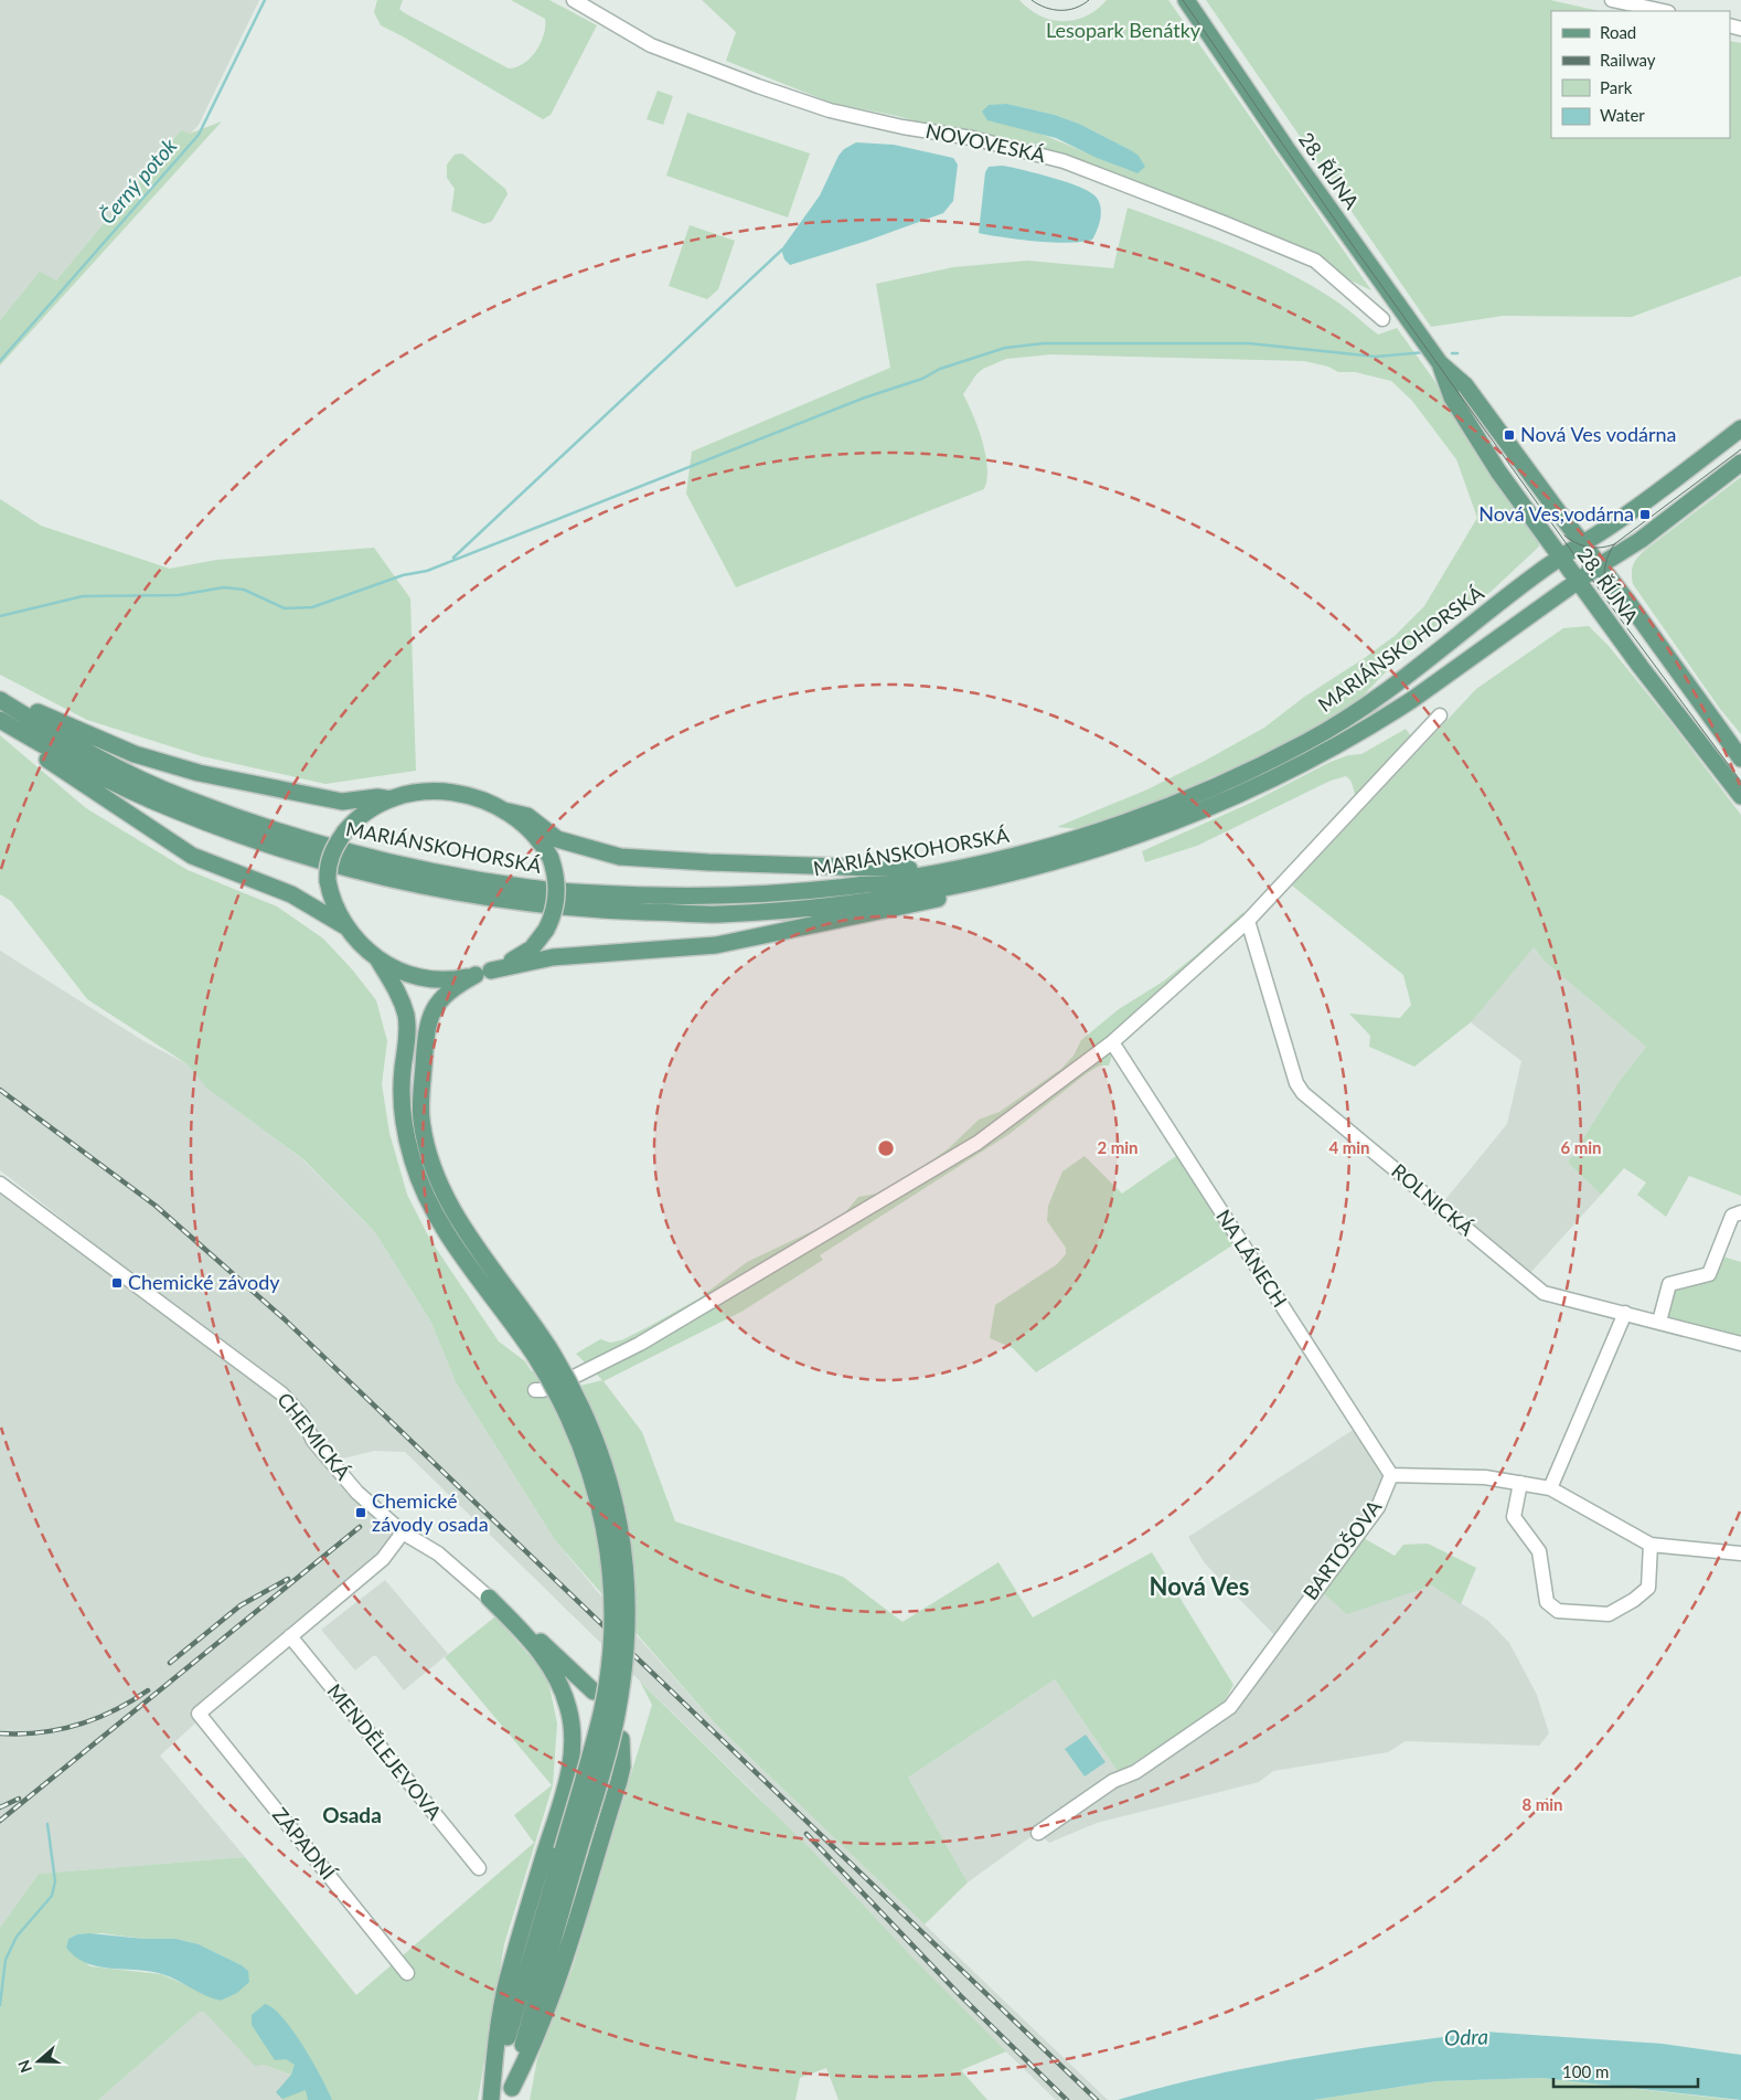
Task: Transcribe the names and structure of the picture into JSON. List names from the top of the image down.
{
  "streets": {
    "main road": ["28. ŘÍJNA", "MARIÁNSKOHORSKÁ"],
    "street": [
      "NOVOVESKÁ",
      "ROLNICKÁ",
      "NA LÁNECH",
      "CHEMICKÁ",
      "BARTOŠOVA",
      "MENDĚLEJEVOVA",
      "ZÁPADNÍ"
    ]
  },
  "crossings": [
    ["28. ŘÍJNA", "MARIÁNSKOHORSKÁ"],
    ["NA LÁNECH", "BARTOŠOVA"],
    ["MENDĚLEJEVOVA", "ZÁPADNÍ"]
  ],
  "districts": ["Nová Ves", "Osada"],
  "water": ["Černý potok", "Odra"],
  "parks": ["Lesopark Benátky"],
  "places": {
    "transit": [
      "Nová Ves vodárna",
      "Nová Ves,vodárna",
      "Chemické závody",
      "Chemické závody osada"
    ]
  },
  "legend": [
    "Road",
    "Railway",
    "Park",
    "Water"
  ],
  "scale_bar": "100 m",
  "north": "left",
  "rings": [
    "2 min",
    "4 min",
    "6 min",
    "8 min"
  ]
}
